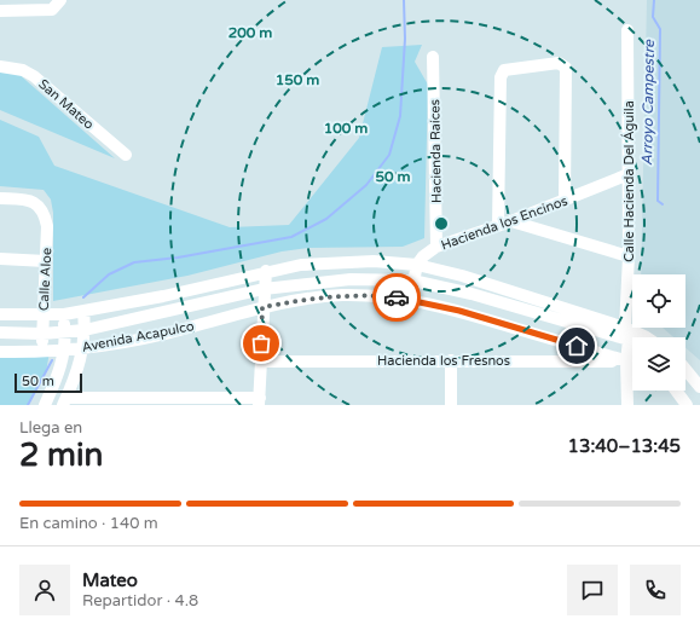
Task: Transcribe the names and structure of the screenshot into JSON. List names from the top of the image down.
{
  "streets": {
    "street": [
      "San Mateo",
      "Hacienda Raíces",
      "Calle Hacienda Del Águila",
      "Hacienda los Encinos",
      "Calle Aloe",
      "Avenida Acapulco",
      "Hacienda los Fresnos"
    ]
  },
  "crossings": [
    ["Hacienda Raíces", "Hacienda los Encinos"],
    ["Calle Hacienda Del Águila", "Hacienda los Encinos"],
    ["Calle Hacienda Del Águila", "Avenida Acapulco"],
    ["Calle Hacienda Del Águila", "Hacienda los Fresnos"],
    ["Hacienda los Encinos", "Avenida Acapulco"],
    ["Calle Aloe", "Avenida Acapulco"],
    ["Avenida Acapulco", "Hacienda los Fresnos"]
  ],
  "water": ["Arroyo Campestre"],
  "scale_bar": "50 m",
  "page": {
    "scale": "50 m",
    "heading": ["2 min", "Llega en", "13:40–13:45"],
    "panel": ["Mateo", "Repartidor · 4.8"],
    "bar": "En camino · 140 m"
  },
  "rings": [
    "200 m",
    "150 m",
    "100 m",
    "50 m"
  ]
}
